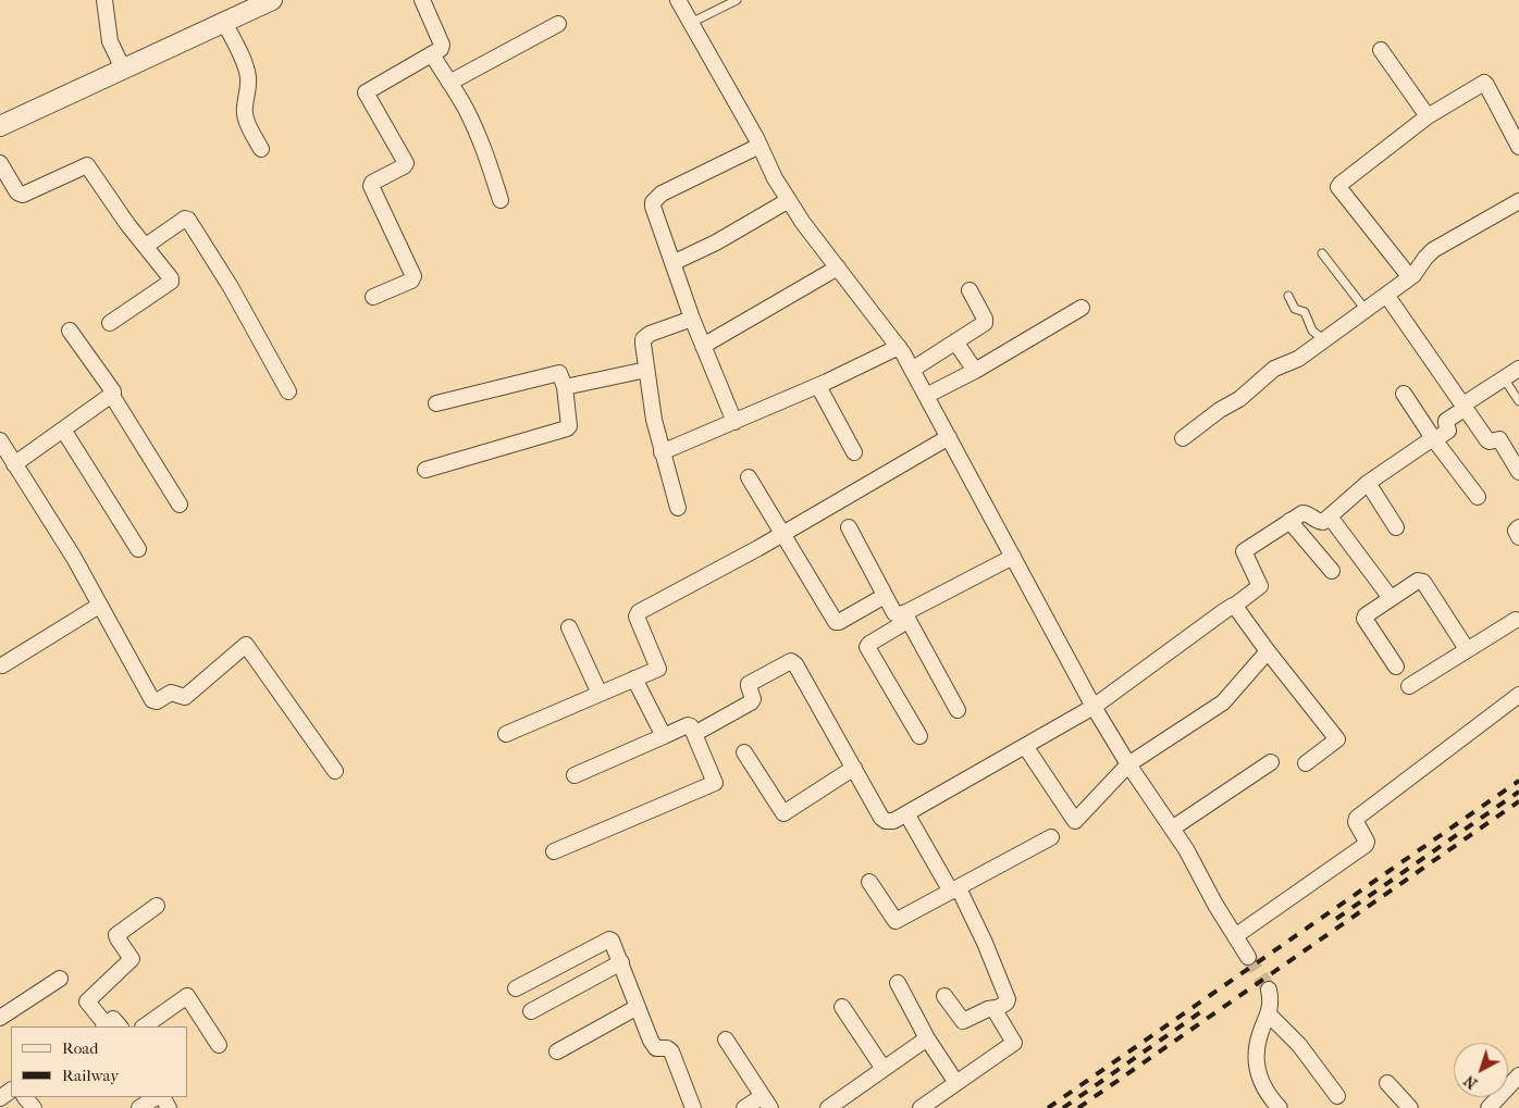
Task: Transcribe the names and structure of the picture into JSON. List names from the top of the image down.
{
  "legend": ["Road", "Railway"],
  "north": "bottom left"
}
